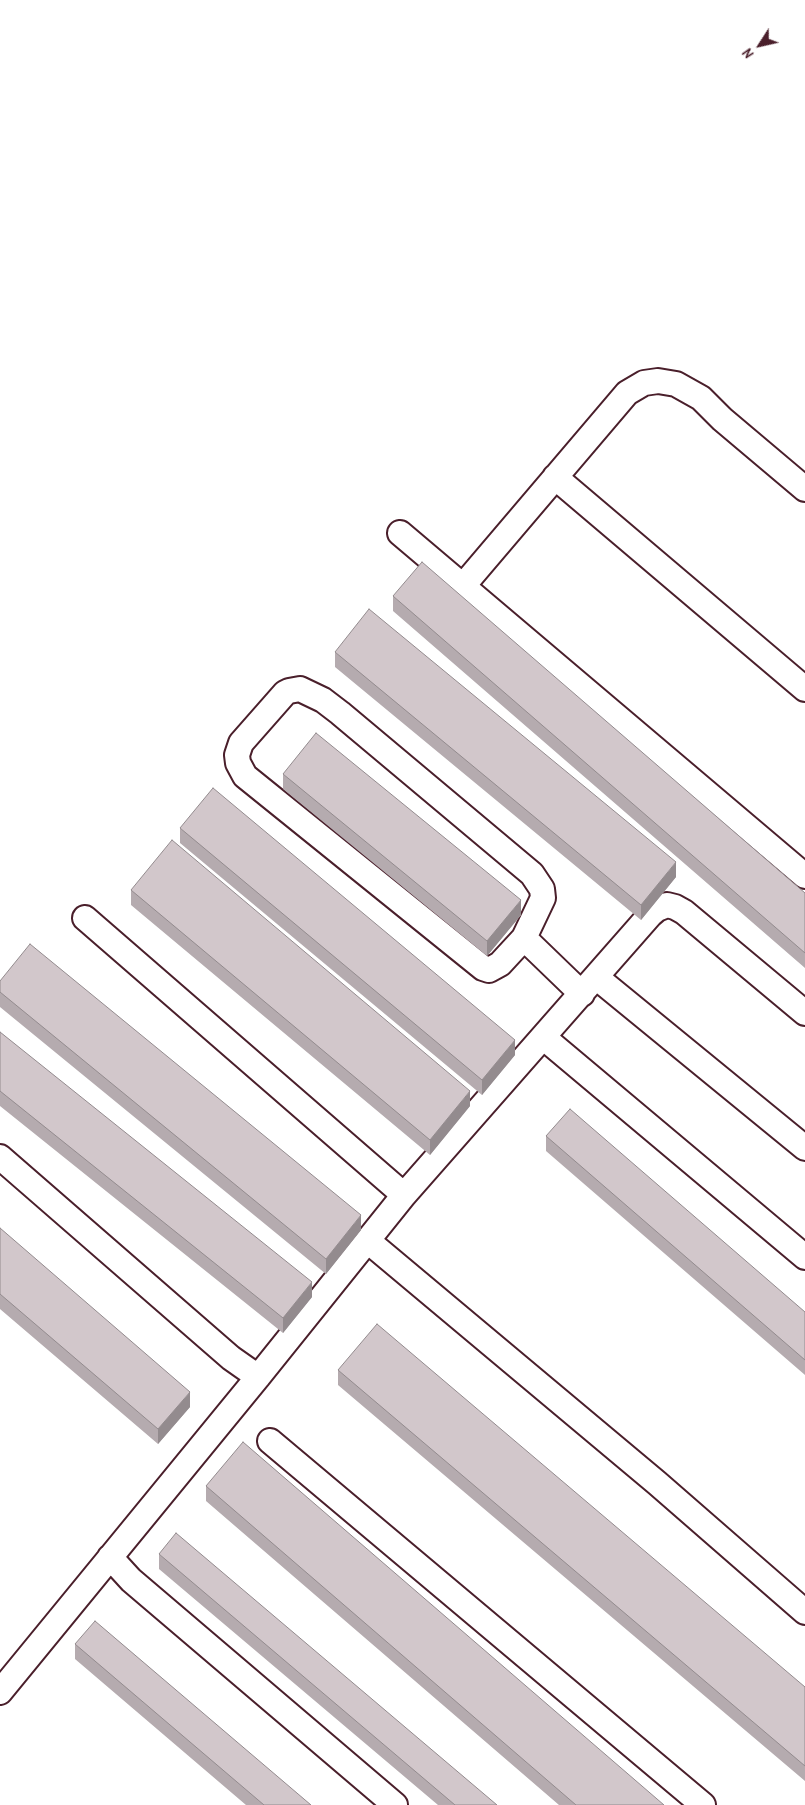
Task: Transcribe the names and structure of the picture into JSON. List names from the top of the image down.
{
  "north": "bottom left"
}
